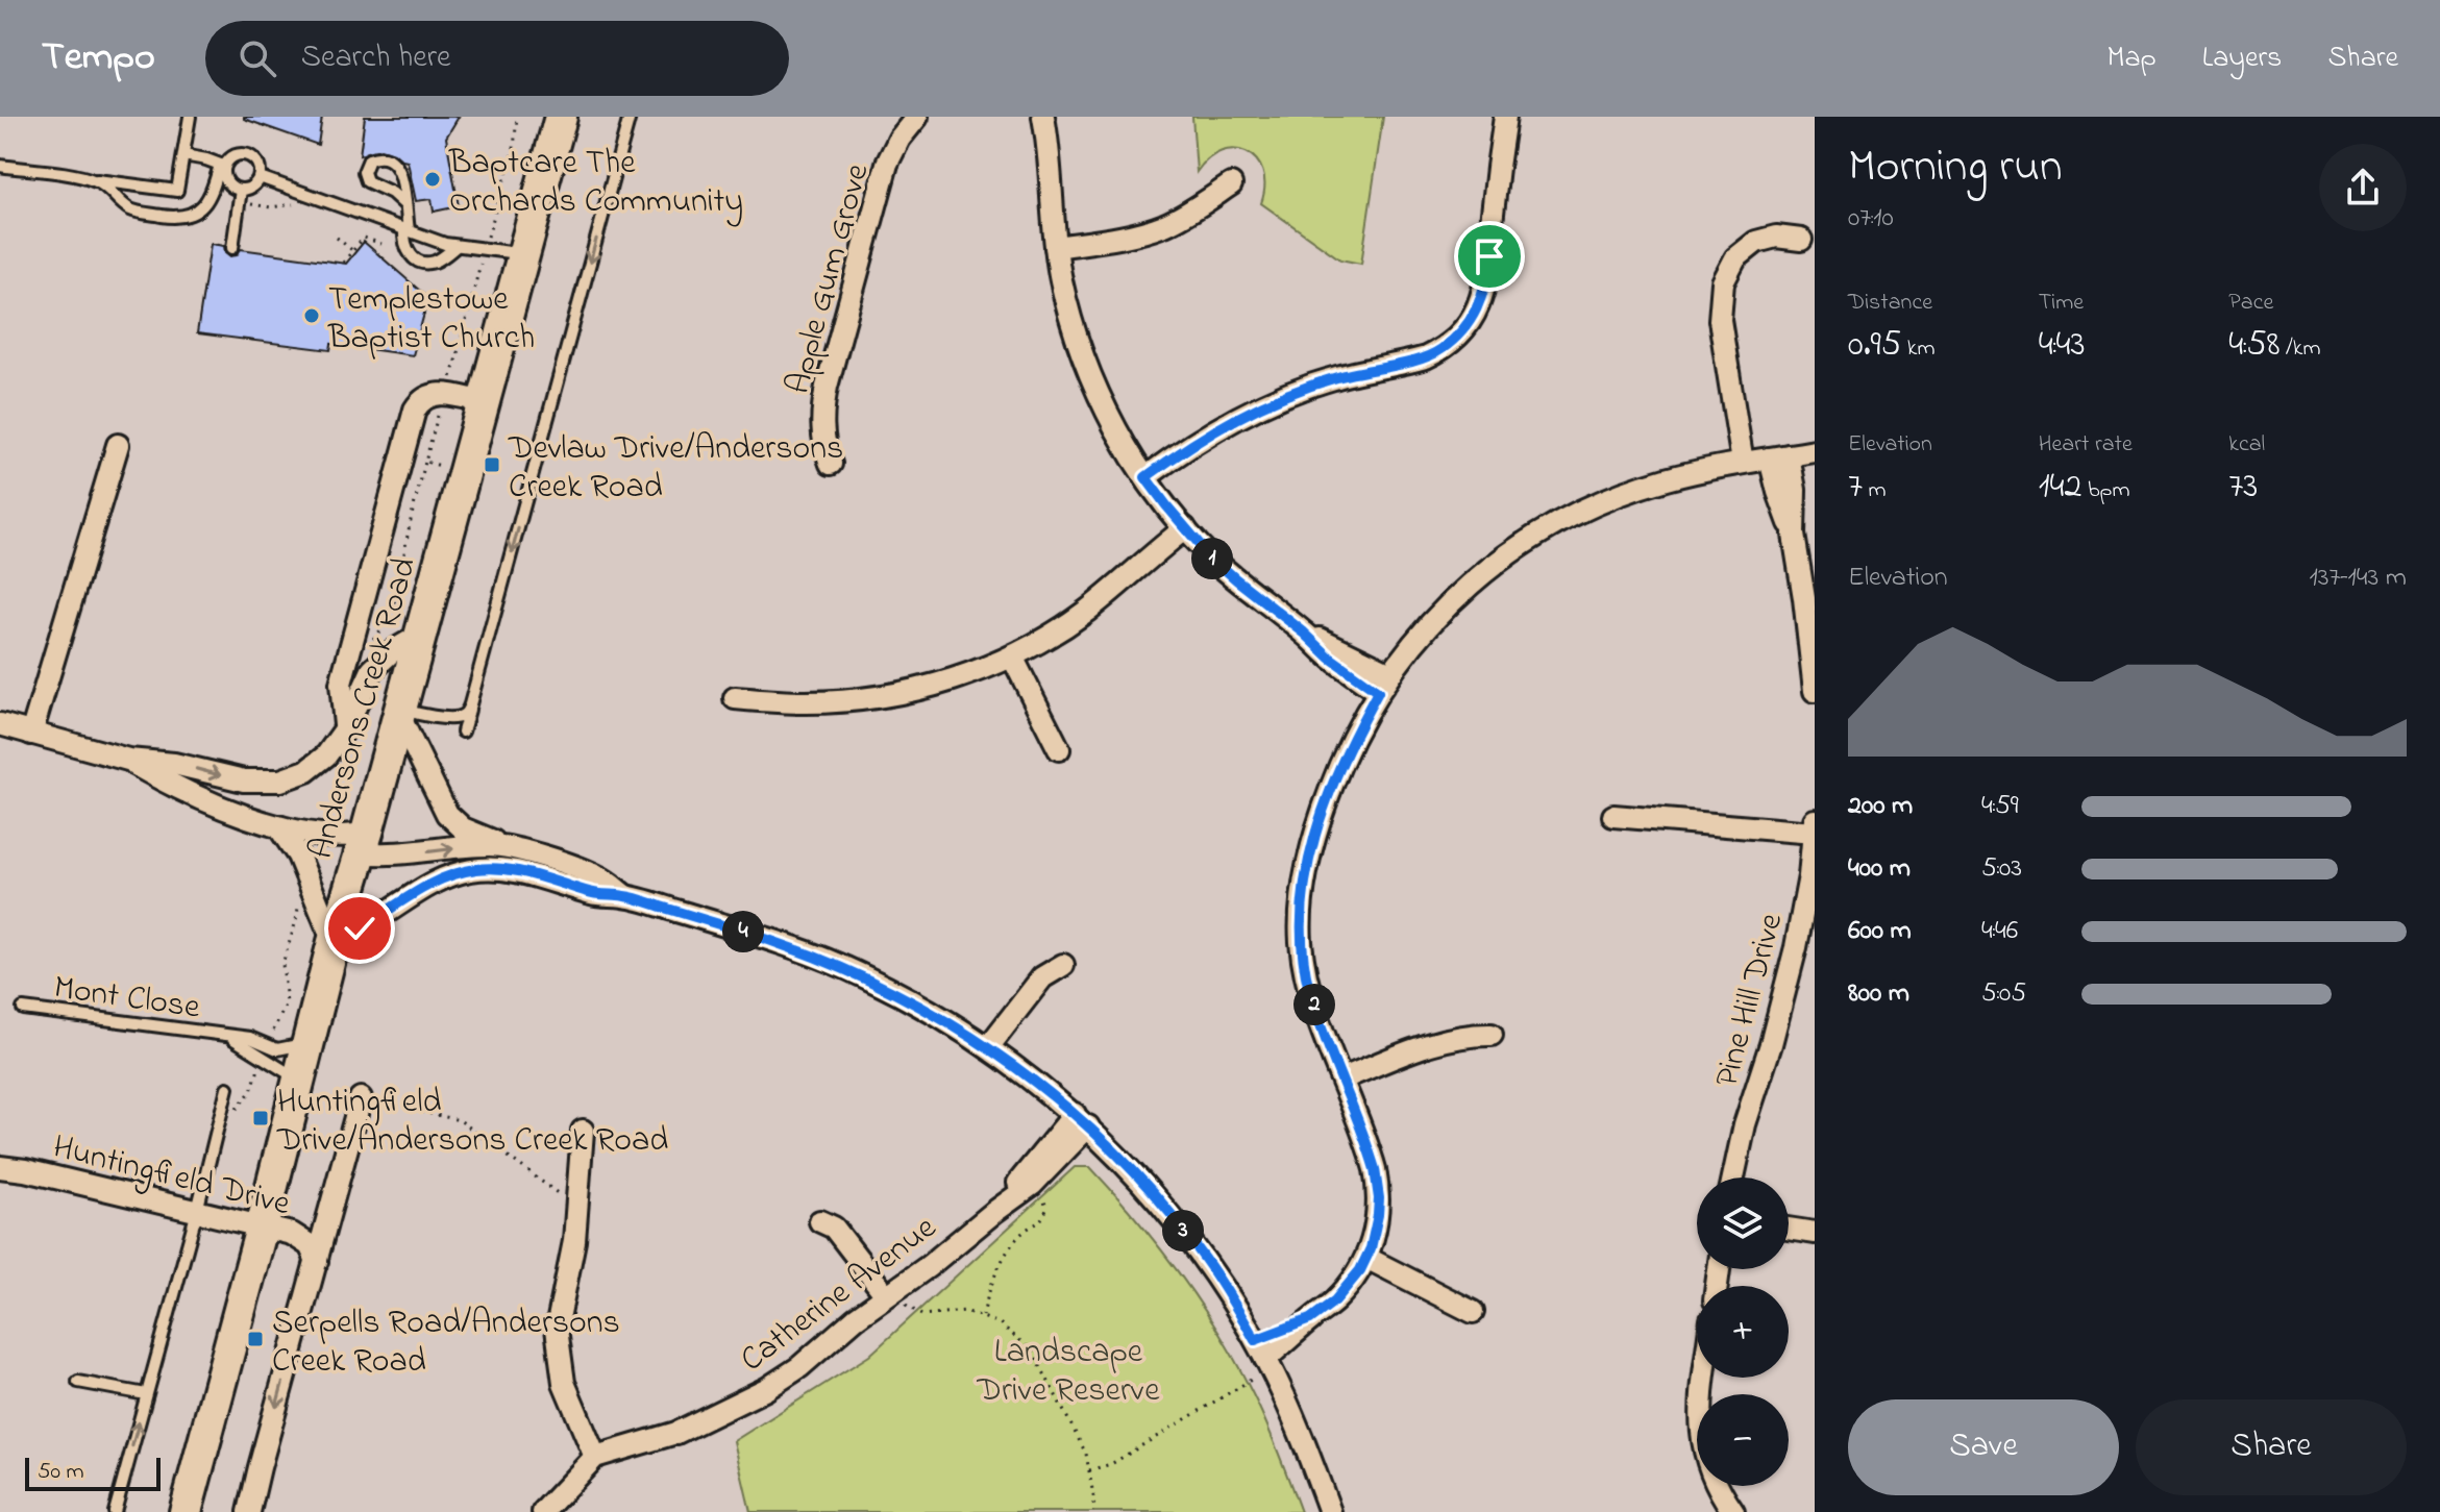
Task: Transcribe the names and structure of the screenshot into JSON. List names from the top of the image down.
{
  "streets": {
    "main road": ["Andersons Creek Road"],
    "street": [
      "Apple Gum Grove",
      "Pine Hill Drive",
      "Huntingfield Drive",
      "Catherine Avenue"
    ],
    "lane": ["Mont Close"]
  },
  "crossings": [
    ["Andersons Creek Road", "Mont Close"],
    ["Andersons Creek Road", "Huntingfield Drive"]
  ],
  "parks": ["Landscape Drive Reserve"],
  "places": {
    "other": ["Baptcare The Orchards Community", "Templestowe Baptist Church"],
    "transit": ["Devlaw Drive/Andersons Creek Road", "Huntingfield Drive/Andersons Creek Road", "Serpells Road/Andersons Creek Road"]
  },
  "scale_bar": "50 m",
  "page": {
    "header": "Tempo",
    "search": "Search here",
    "nav": ["Map", "Layers", "Share"],
    "heading": ["Morning run", "07:10"],
    "stats": [
      ["Distance", "0.95 km"],
      ["Time", "4:43"],
      ["Pace", "4:58 /km"],
      ["Elevation", "7 m"],
      ["Heart rate", "142 bpm"],
      ["kcal", "73"]
    ],
    "pins": [
      "1",
      "4",
      "2",
      "3"
    ],
    "chart": ["Elevation", "137–143 m"],
    "list": [
      {
        "name": "200 m",
        "note": "4:59"
      },
      {
        "name": "400 m",
        "note": "5:03"
      },
      {
        "name": "600 m",
        "note": "4:46"
      },
      {
        "name": "800 m",
        "note": "5:05"
      }
    ],
    "map_buttons": ["+", "−"],
    "buttons": ["Save", "Share"],
    "scale": "50 m"
  }
}
